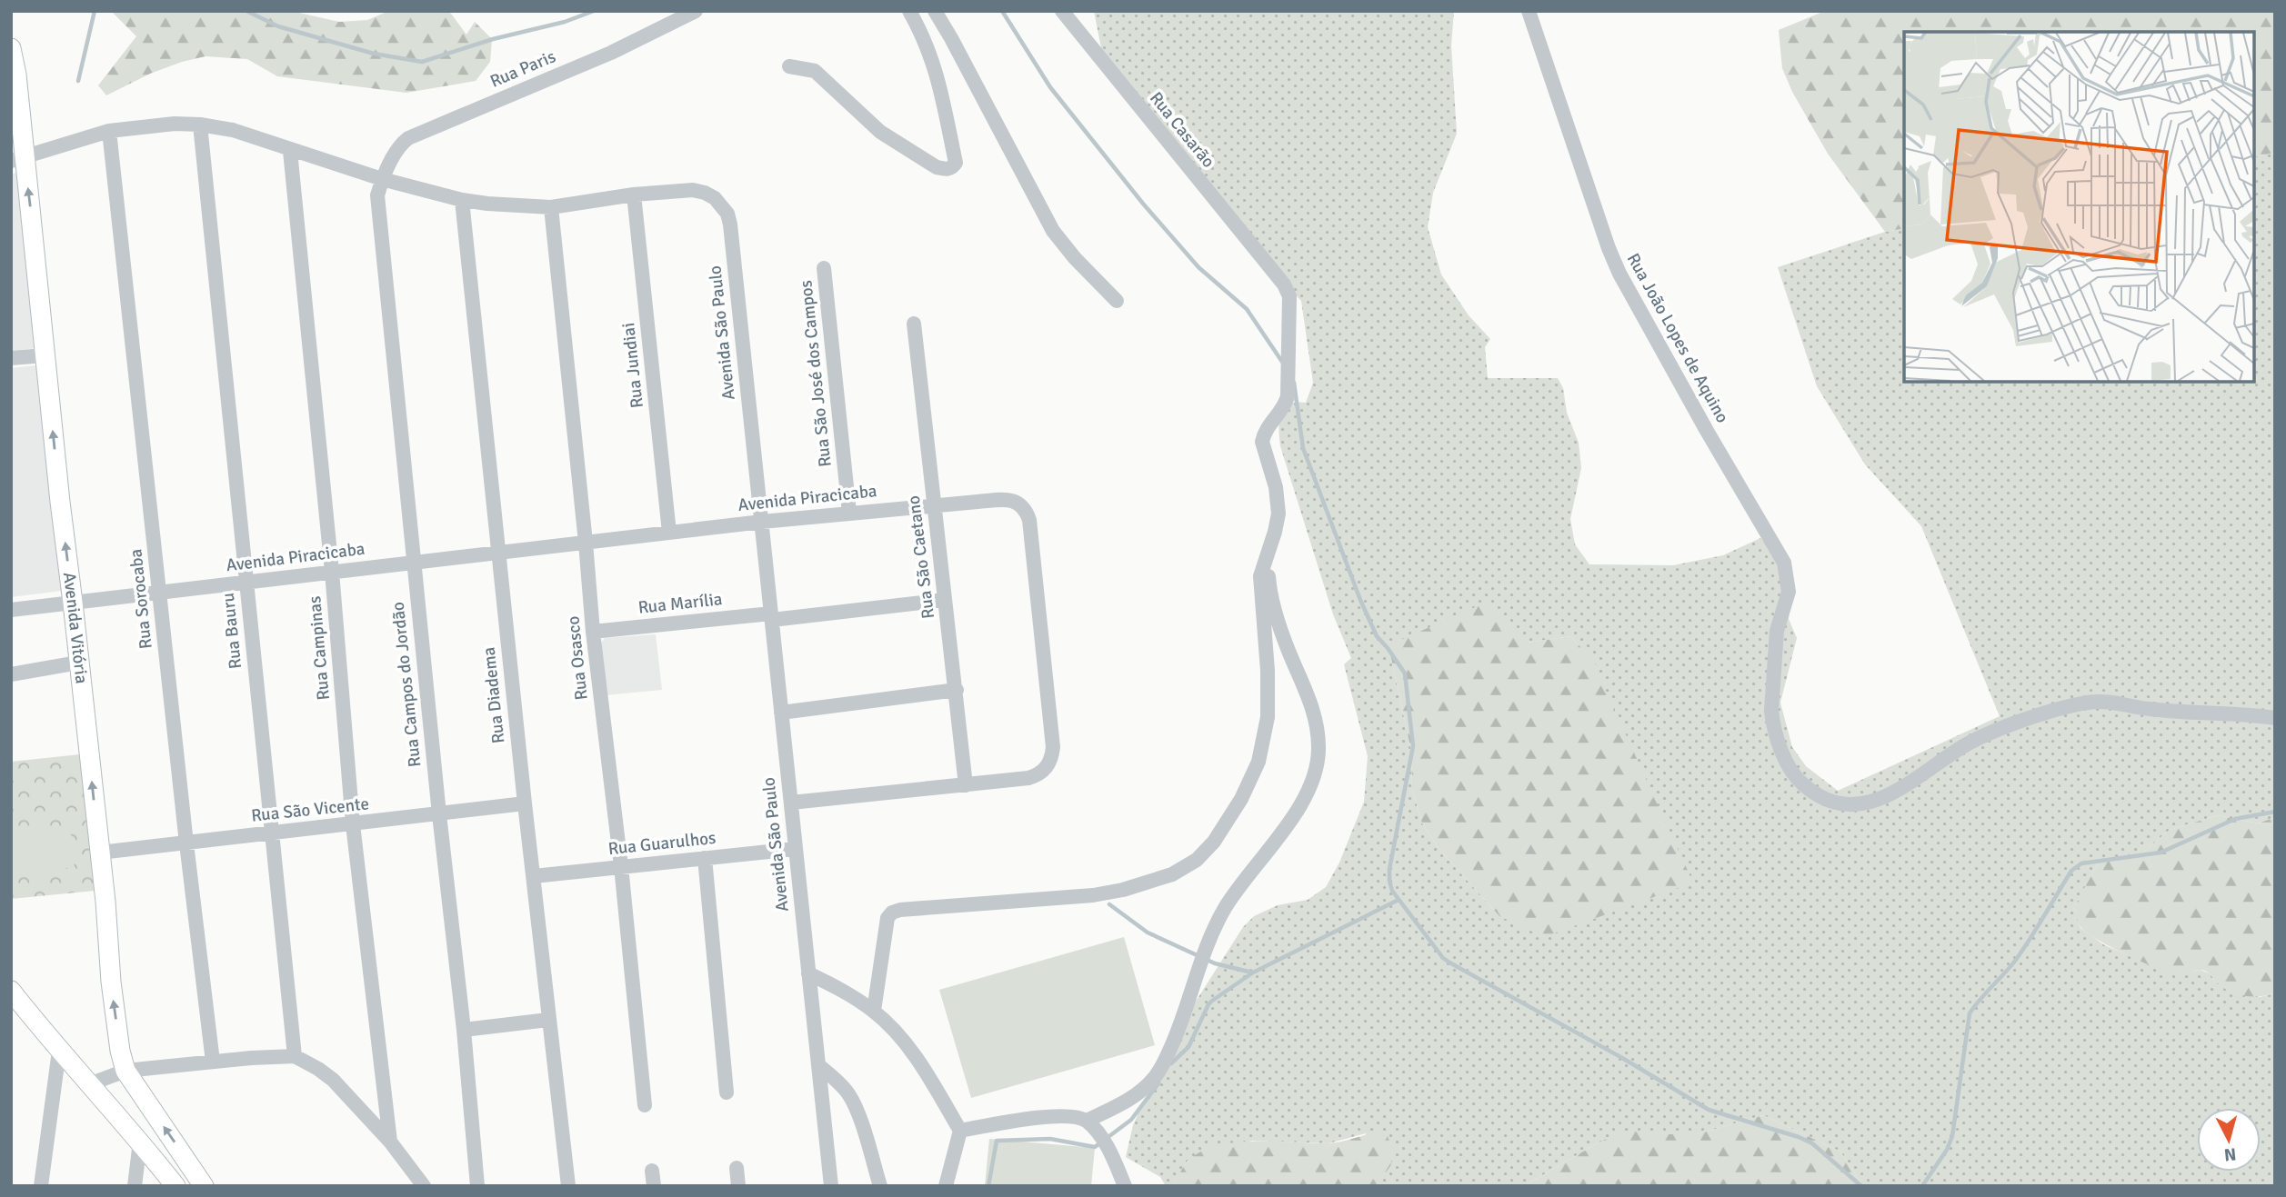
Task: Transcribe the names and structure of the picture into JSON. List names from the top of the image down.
{
  "streets": {
    "street": [
      "Rua Paris",
      "Rua Casarão",
      "Avenida São Paulo",
      "Rua João Lopes de Aquino",
      "Rua Jundiai",
      "Rua São José dos Campos",
      "Avenida Piracicaba",
      "Rua São Caetano",
      "Rua Sorocaba",
      "Rua Marília",
      "Avenida Vitória",
      "Rua Bauru",
      "Rua Campinas",
      "Rua Osasco",
      "Rua Campos do Jordão",
      "Rua Diadema",
      "Rua São Vicente",
      "Rua Guarulhos"
    ]
  },
  "crossings": [
    ["Rua Paris", "Avenida São Paulo"],
    ["Rua Paris", "Rua Campos do Jordão"],
    ["Avenida São Paulo", "Rua Jundiai"],
    ["Avenida São Paulo", "Avenida Piracicaba"],
    ["Avenida São Paulo", "Rua Sorocaba"],
    ["Avenida São Paulo", "Rua Marília"],
    ["Avenida São Paulo", "Avenida Vitória"],
    ["Avenida São Paulo", "Rua Bauru"],
    ["Avenida São Paulo", "Rua Campinas"],
    ["Avenida São Paulo", "Rua Osasco"],
    ["Avenida São Paulo", "Rua Campos do Jordão"],
    ["Avenida São Paulo", "Rua Diadema"],
    ["Avenida São Paulo", "Rua Guarulhos"],
    ["Rua Jundiai", "Avenida Piracicaba"],
    ["Rua São José dos Campos", "Avenida Piracicaba"],
    ["Avenida Piracicaba", "Rua São Caetano"],
    ["Avenida Piracicaba", "Rua Sorocaba"],
    ["Avenida Piracicaba", "Avenida Vitória"],
    ["Avenida Piracicaba", "Rua Bauru"],
    ["Avenida Piracicaba", "Rua Campinas"],
    ["Avenida Piracicaba", "Rua Osasco"],
    ["Avenida Piracicaba", "Rua Campos do Jordão"],
    ["Avenida Piracicaba", "Rua Diadema"],
    ["Rua São Caetano", "Rua Marília"],
    ["Rua Sorocaba", "Rua São Vicente"],
    ["Rua Marília", "Rua Osasco"],
    ["Avenida Vitória", "Rua São Vicente"],
    ["Rua Bauru", "Rua São Vicente"],
    ["Rua Campinas", "Rua São Vicente"],
    ["Rua Osasco", "Rua Guarulhos"],
    ["Rua Campos do Jordão", "Rua São Vicente"],
    ["Rua Diadema", "Rua São Vicente"],
    ["Rua Diadema", "Rua Guarulhos"]
  ],
  "one_way": ["Avenida Vitória"],
  "north": "bottom"
}
